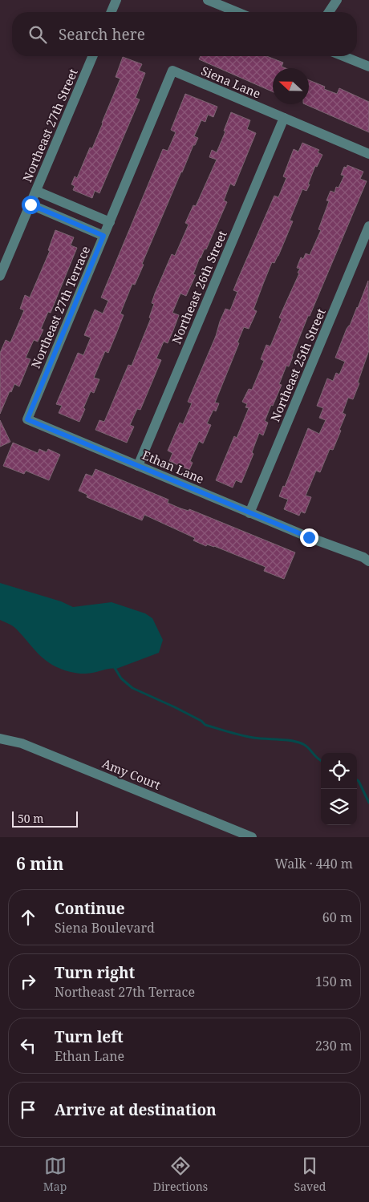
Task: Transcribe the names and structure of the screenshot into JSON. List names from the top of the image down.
{
  "streets": {
    "street": [
      "Siena Lane",
      "Northeast 27th Street",
      "Northeast 26th Street",
      "Northeast 27th Terrace",
      "Northeast 25th Street",
      "Ethan Lane",
      "Amy Court"
    ]
  },
  "crossings": [
    ["Siena Lane", "Northeast 26th Street"],
    ["Siena Lane", "Northeast 27th Terrace"],
    ["Northeast 26th Street", "Ethan Lane"],
    ["Northeast 27th Terrace", "Ethan Lane"],
    ["Northeast 25th Street", "Ethan Lane"]
  ],
  "scale_bar": "50 m",
  "north": "left",
  "page": {
    "search": "Search here",
    "scale": "50 m",
    "heading": ["6 min", "Walk · 440 m"],
    "list": [
      ["Continue", "Siena Boulevard", "60 m"],
      ["Turn right", "Northeast 27th Terrace", "150 m"],
      ["Turn left", "Ethan Lane", "230 m"],
      "Arrive at destination"
    ],
    "nav": ["Map", "Directions", "Saved"]
  }
}
